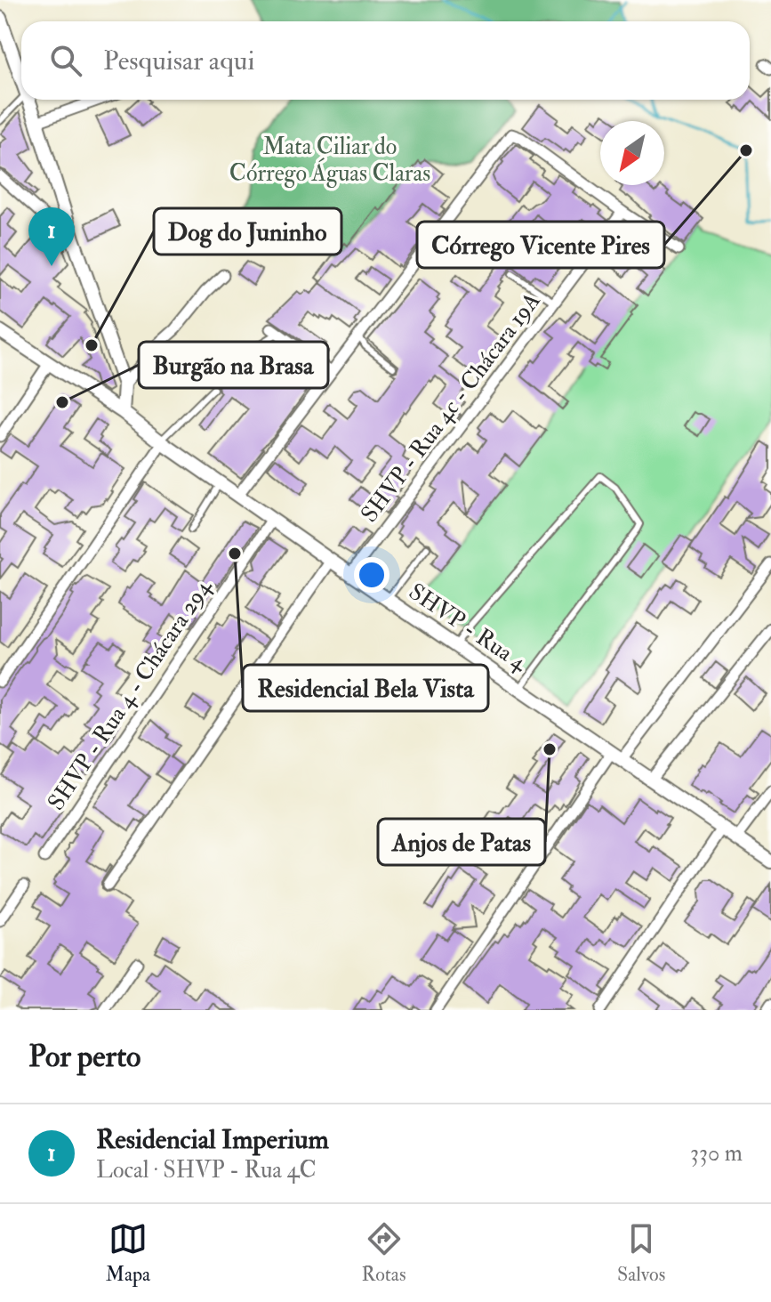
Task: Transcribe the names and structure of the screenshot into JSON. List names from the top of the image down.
{
  "streets": {
    "street": ["SHVP - Rua 4c - Chácara 19A", "SHVP - Rua 4", "SHVP - Rua 4 - Chácara 294"]
  },
  "crossings": [
    ["SHVP - Rua 4c - Chácara 19A", "SHVP - Rua 4"],
    ["SHVP - Rua 4", "SHVP - Rua 4 - Chácara 294"]
  ],
  "parks": ["Mata Ciliar do Córrego Águas Claras"],
  "places": [
    "Córrego Vicente Pires",
    "Dog do Juninho",
    "Burgão na Brasa",
    "Residencial Bela Vista",
    "Anjos de Patas"
  ],
  "north": "bottom left",
  "page": {
    "search": "Pesquisar aqui",
    "pins": "1",
    "heading": "Por perto",
    "list": [
      {
        "mark": "1",
        "name": "Residencial Imperium",
        "note": "Local · SHVP - Rua 4C",
        "value": "330 m"
      }
    ],
    "nav": ["Mapa", "Rotas", "Salvos"]
  }
}
